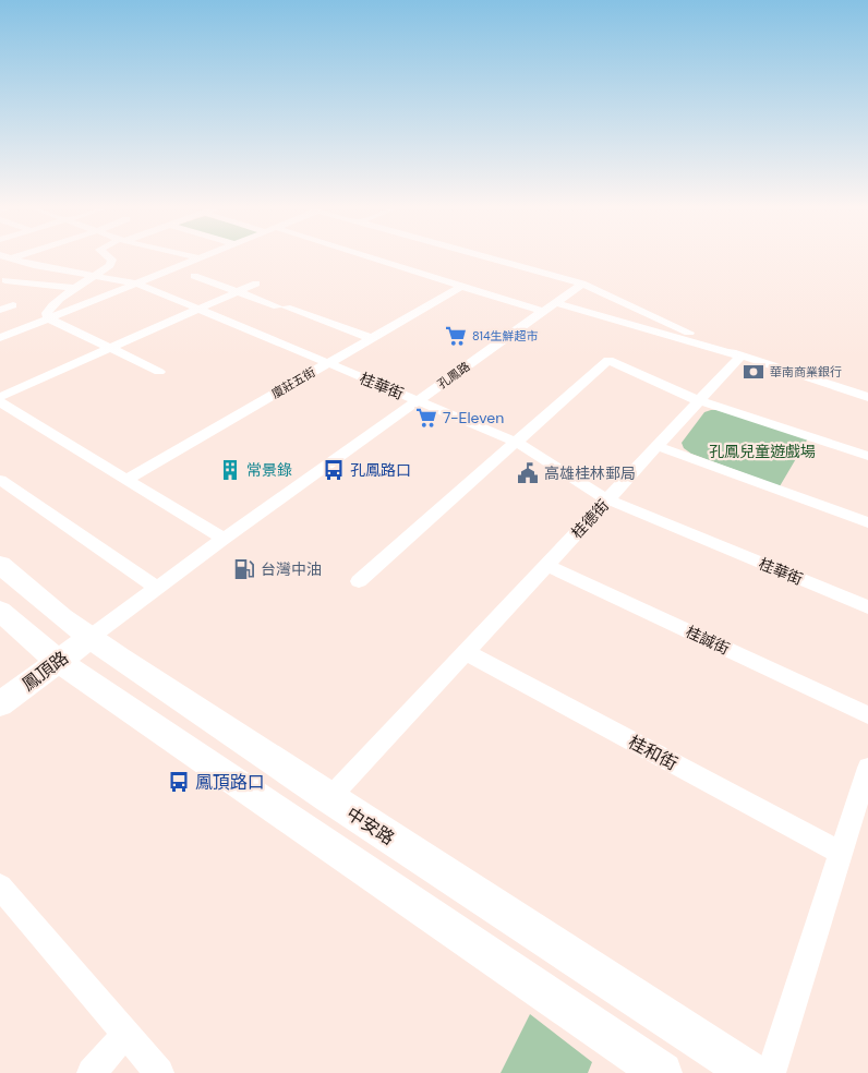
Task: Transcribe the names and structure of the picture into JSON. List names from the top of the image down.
{
  "streets": {
    "street": [
      "孔鳳路",
      "廈莊五街",
      "桂華街",
      "桂德街",
      "桂誠街",
      "鳳頂路",
      "桂和街",
      "中安路"
    ]
  },
  "crossings": [
    ["孔鳳路", "桂華街"],
    ["孔鳳路", "鳳頂路"],
    ["孔鳳路", "中安路"],
    ["廈莊五街", "桂華街"],
    ["桂華街", "桂德街"],
    ["桂德街", "桂誠街"],
    ["桂德街", "桂和街"],
    ["桂德街", "中安路"],
    ["鳳頂路", "中安路"]
  ],
  "parks": ["孔鳳兒童遊戲場"],
  "places": {
    "supermarket": ["814生鮮超市", "7-Eleven"],
    "bank": ["華南商業銀行"],
    "building": ["常景錄"],
    "bus stop": ["孔鳳路口", "鳳頂路口"],
    "public building": ["高雄桂林郵局"],
    "fuel station": ["台灣中油"]
  }
}
